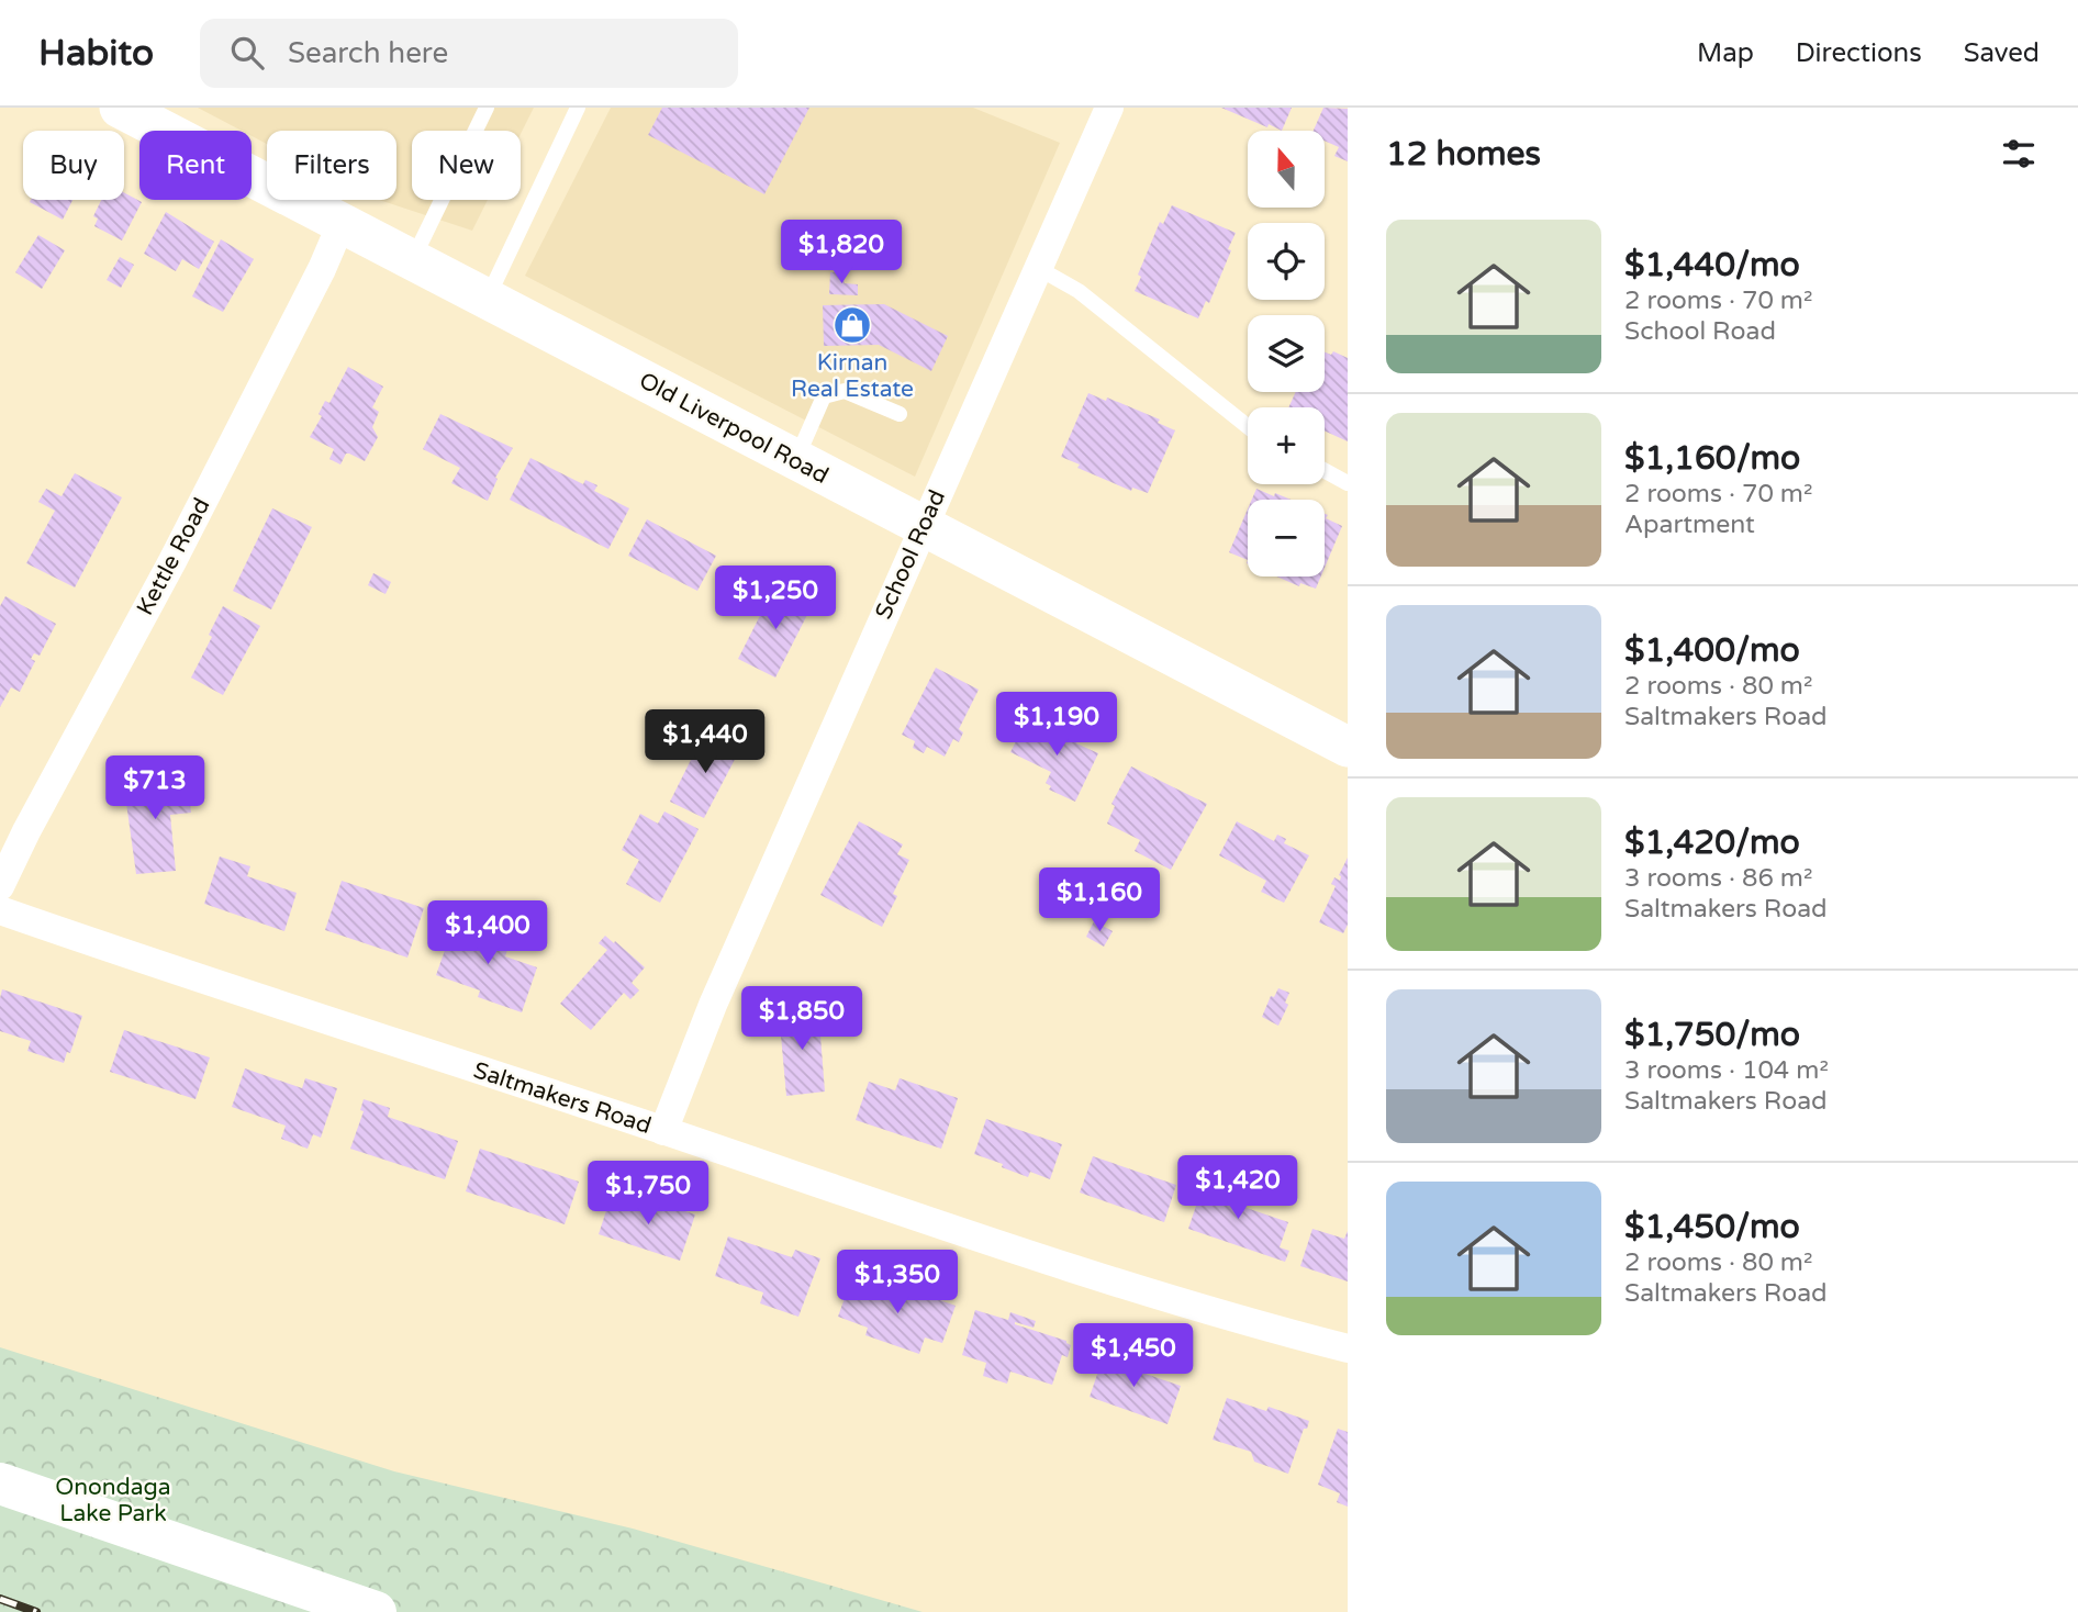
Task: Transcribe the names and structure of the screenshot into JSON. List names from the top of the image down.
{
  "streets": {
    "main road": ["Old Liverpool Road"],
    "street": ["School Road", "Kettle Road", "Saltmakers Road"]
  },
  "crossings": [
    ["Old Liverpool Road", "School Road"],
    ["Old Liverpool Road", "Kettle Road"],
    ["School Road", "Saltmakers Road"]
  ],
  "parks": ["Onondaga Lake Park"],
  "places": {
    "shop": ["Kirnan Real Estate"]
  },
  "north": "top",
  "page": {
    "header": "Habito",
    "search": "Search here",
    "nav": ["Map", "Directions", "Saved"],
    "heading": "12 homes",
    "map_buttons": ["+", "−"],
    "chip": [
      "Buy",
      "Rent",
      "Filters",
      "New"
    ],
    "list": [
      {
        "name": "$1,440/mo",
        "note": "2 rooms · 70 m² · School Road"
      },
      {
        "name": "$1,160/mo",
        "note": "2 rooms · 70 m² · Apartment"
      },
      {
        "name": "$1,400/mo",
        "note": "2 rooms · 80 m² · Saltmakers Road"
      },
      {
        "name": "$1,420/mo",
        "note": "3 rooms · 86 m² · Saltmakers Road"
      },
      {
        "name": "$1,750/mo",
        "note": "3 rooms · 104 m² · Saltmakers Road"
      },
      {
        "name": "$1,450/mo",
        "note": "2 rooms · 80 m² · Saltmakers Road"
      }
    ],
    "price": [
      "$1,820",
      "$1,250",
      "$1,190",
      "$1,440",
      "$713",
      "$1,160",
      "$1,400",
      "$1,850",
      "$1,420",
      "$1,750",
      "$1,350",
      "$1,450"
    ]
  }
}
